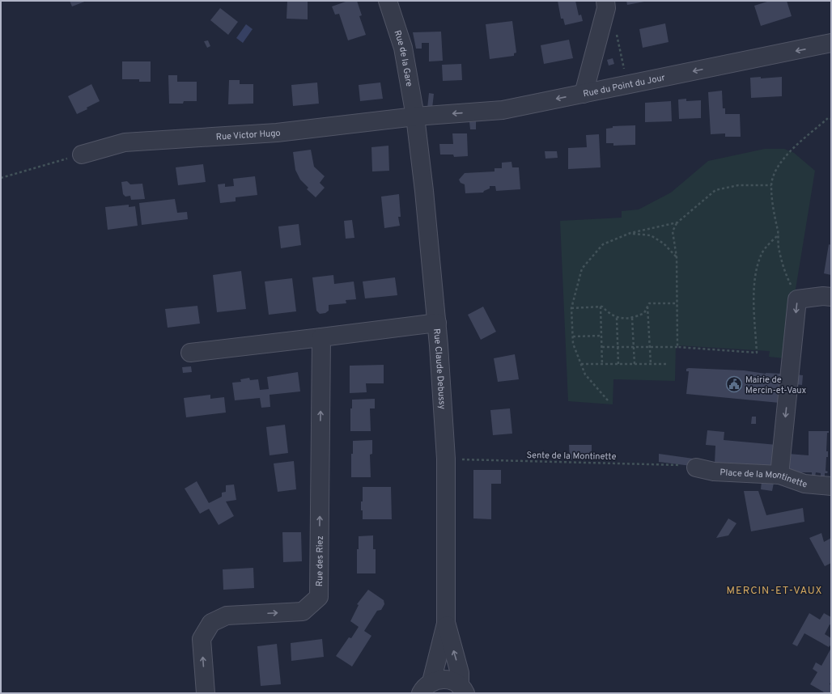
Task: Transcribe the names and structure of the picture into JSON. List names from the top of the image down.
{
  "streets": {
    "street": [
      "Rue de la Gare",
      "Rue du Point du Jour",
      "Rue Victor Hugo",
      "Rue Claude Debussy",
      "Place de la Montinette",
      "Rue des Riez"
    ],
    "path": ["Sente de la Montinette"]
  },
  "crossings": [
    ["Rue de la Gare", "Rue du Point du Jour"],
    ["Rue de la Gare", "Rue Victor Hugo"],
    ["Rue de la Gare", "Rue Claude Debussy"],
    ["Rue du Point du Jour", "Rue Victor Hugo"],
    ["Rue du Point du Jour", "Rue Claude Debussy"],
    ["Rue Victor Hugo", "Rue Claude Debussy"],
    ["Rue Claude Debussy", "Sente de la Montinette"],
    ["Sente de la Montinette", "Place de la Montinette"]
  ],
  "one_way": ["Rue du Point du Jour", "Rue des Riez"],
  "districts": ["MERCIN-ET-VAUX"],
  "places": {
    "public building": ["Mairie de Mercin-et-Vaux"]
  }
}
